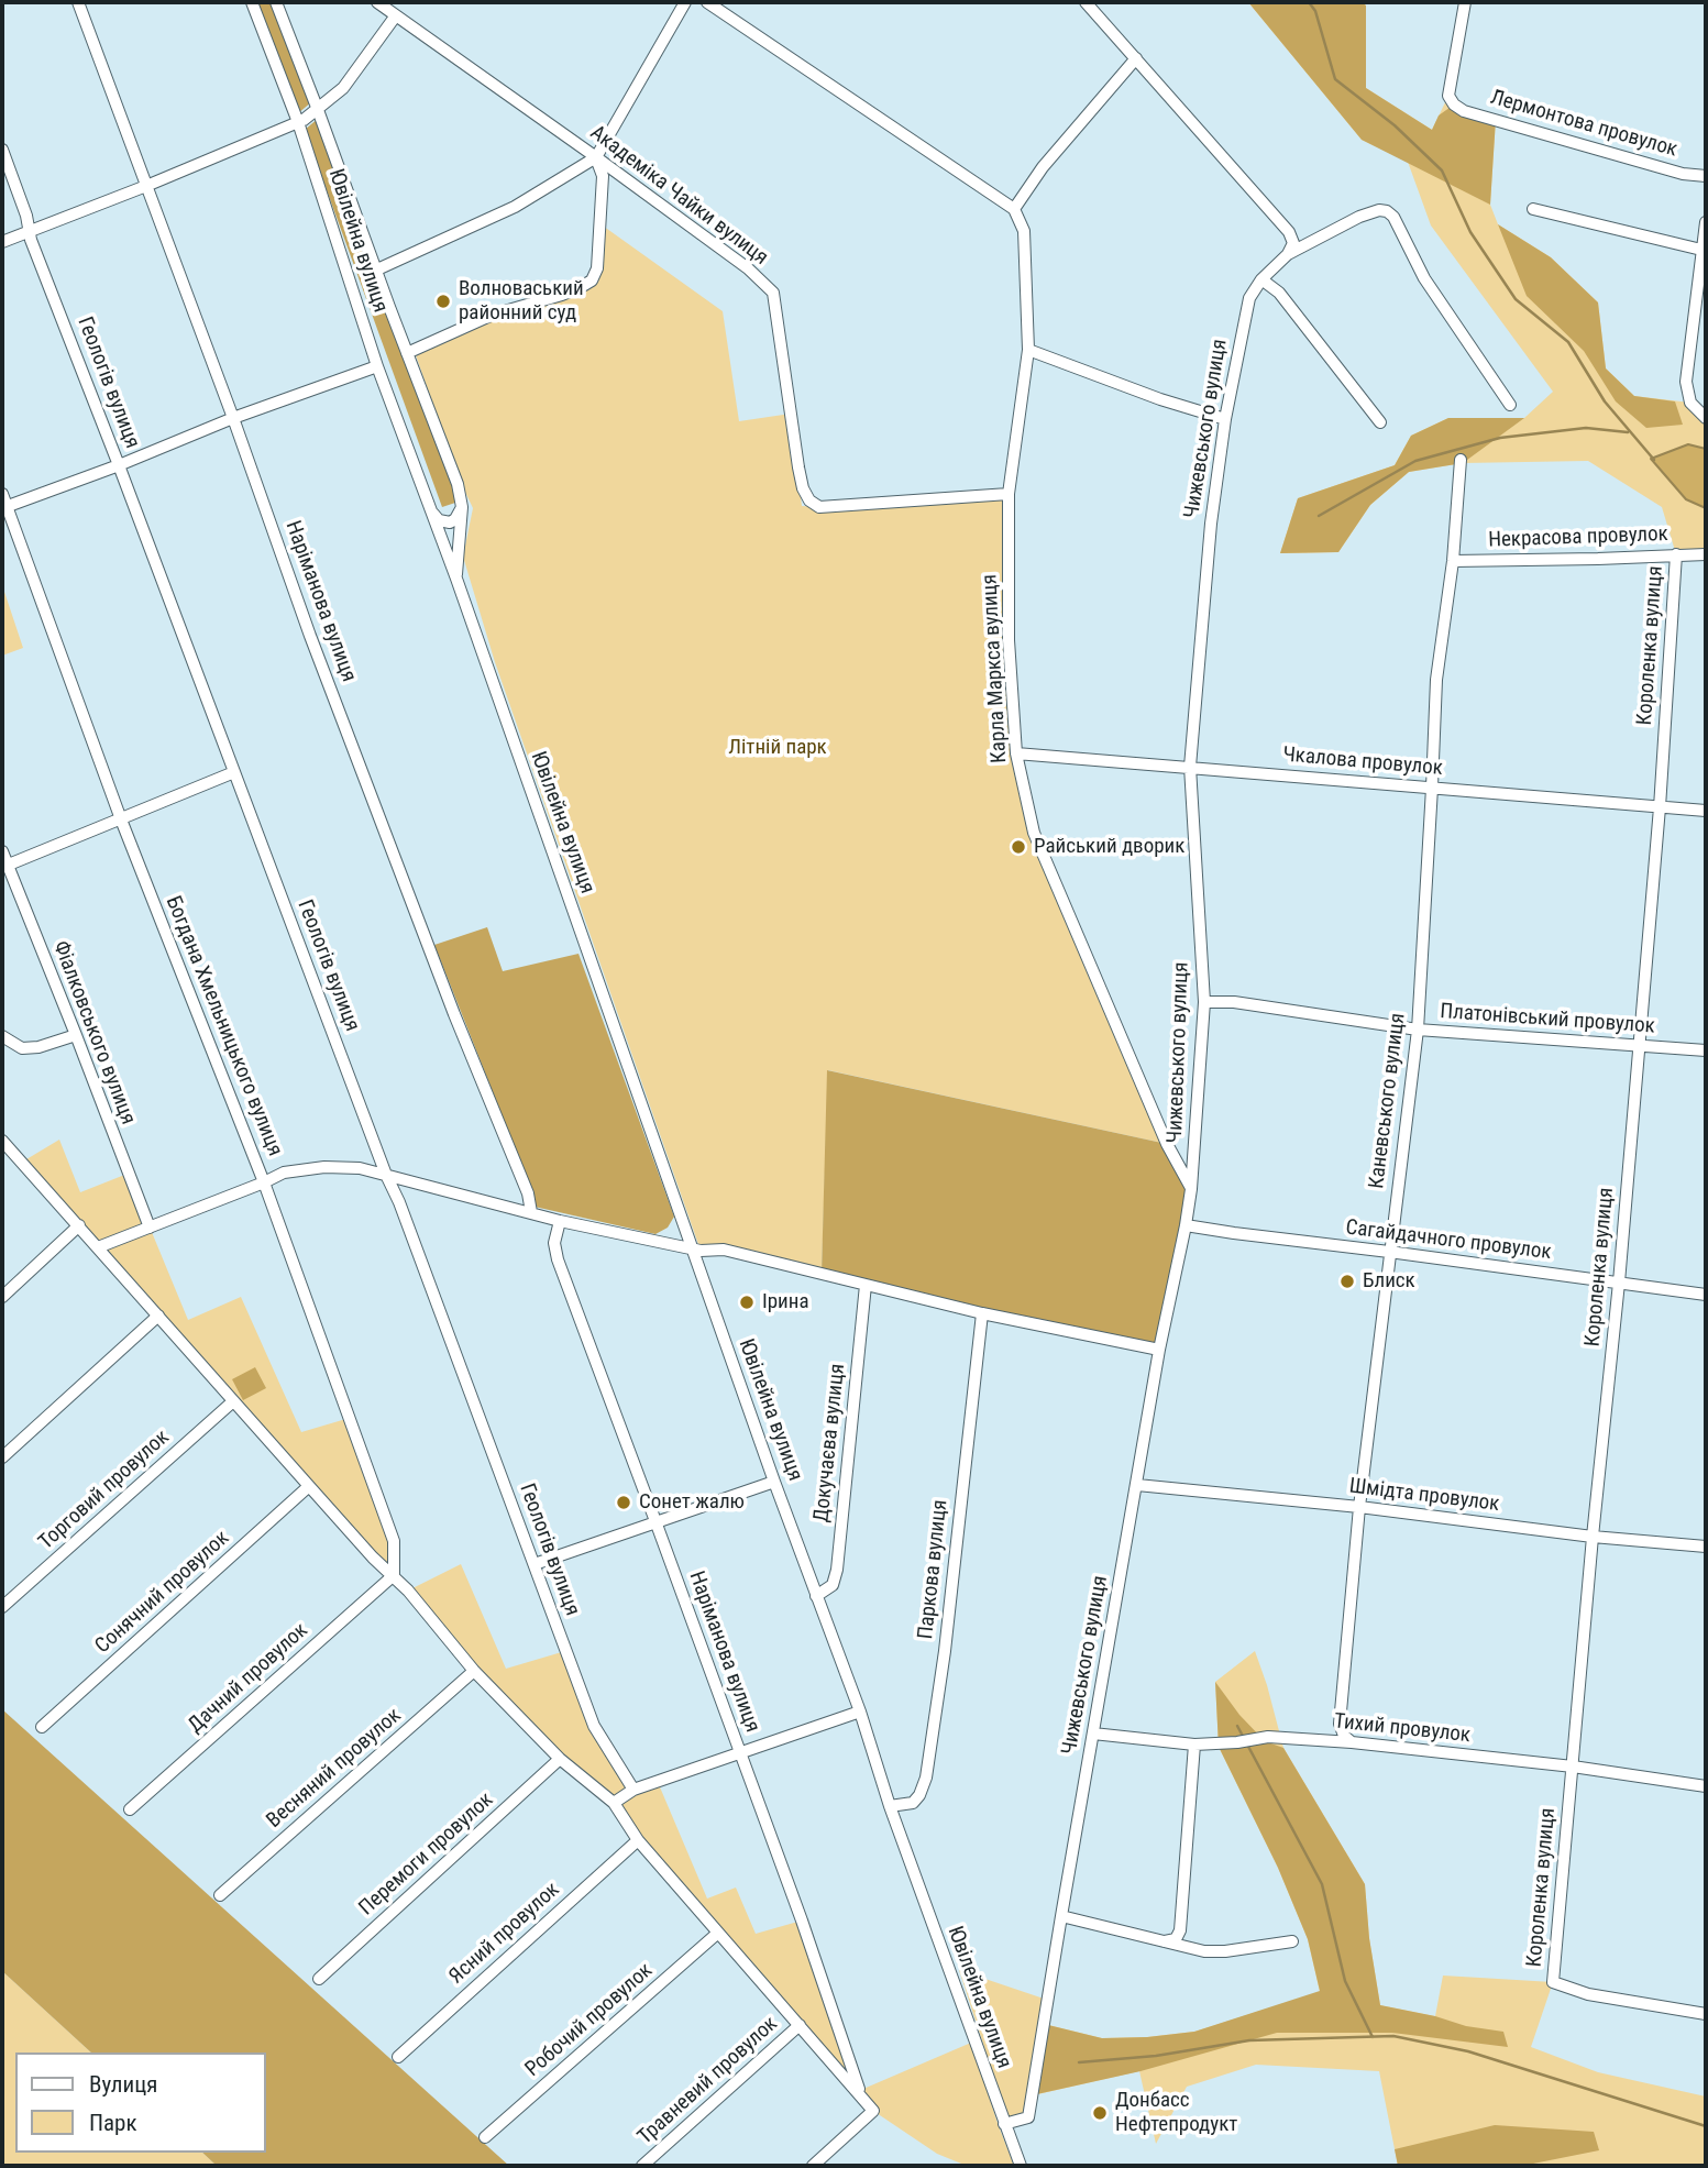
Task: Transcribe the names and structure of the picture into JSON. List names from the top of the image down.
{
  "streets": {
    "street": [
      "Лермонтова провулок",
      "Академіка Чайки вулиця",
      "Ювілейна вулиця",
      "Геологів вулиця",
      "Чижевського вулиця",
      "Некрасова провулок",
      "Наріманова вулиця",
      "Короленка вулиця",
      "Карла Маркса вулиця",
      "Чкалова провулок",
      "Платонівський провулок",
      "Богдана Хмельницького вулиця",
      "Фіалковського вулиця",
      "Каневського вулиця",
      "Сагайдачного провулок",
      "Докучаєва вулиця",
      "Торговий провулок",
      "Шмідта провулок",
      "Паркова вулиця",
      "Сонячний провулок",
      "Дачний провулок",
      "Тихий провулок",
      "Весняний провулок",
      "Перемоги провулок",
      "Ясний провулок",
      "Робочий провулок",
      "Травневий провулок"
    ]
  },
  "crossings": [
    ["Академіка Чайки вулиця", "Карла Маркса вулиця"],
    ["Ювілейна вулиця", "Чижевського вулиця"],
    ["Ювілейна вулиця", "Докучаєва вулиця"],
    ["Ювілейна вулиця", "Паркова вулиця"],
    ["Чижевського вулиця", "Карла Маркса вулиця"],
    ["Чижевського вулиця", "Чкалова провулок"],
    ["Чижевського вулиця", "Платонівський провулок"],
    ["Чижевського вулиця", "Сагайдачного провулок"],
    ["Чижевського вулиця", "Шмідта провулок"],
    ["Чижевського вулиця", "Тихий провулок"],
    ["Некрасова провулок", "Короленка вулиця"],
    ["Некрасова провулок", "Каневського вулиця"],
    ["Короленка вулиця", "Чкалова провулок"],
    ["Короленка вулиця", "Платонівський провулок"],
    ["Короленка вулиця", "Сагайдачного провулок"],
    ["Короленка вулиця", "Шмідта провулок"],
    ["Короленка вулиця", "Тихий провулок"],
    ["Карла Маркса вулиця", "Чкалова провулок"],
    ["Чкалова провулок", "Каневського вулиця"],
    ["Платонівський провулок", "Каневського вулиця"],
    ["Богдана Хмельницького вулиця", "Дачний провулок"],
    ["Каневського вулиця", "Сагайдачного провулок"],
    ["Каневського вулиця", "Шмідта провулок"],
    ["Каневського вулиця", "Тихий провулок"]
  ],
  "parks": ["Літній парк"],
  "places": [
    "Волноваський районний суд",
    "Райський дворик",
    "Блиск",
    "Ірина",
    "Сонет жалю",
    "Донбасс Нефтепродукт"
  ],
  "legend": ["Вулиця", "Парк"]
}
